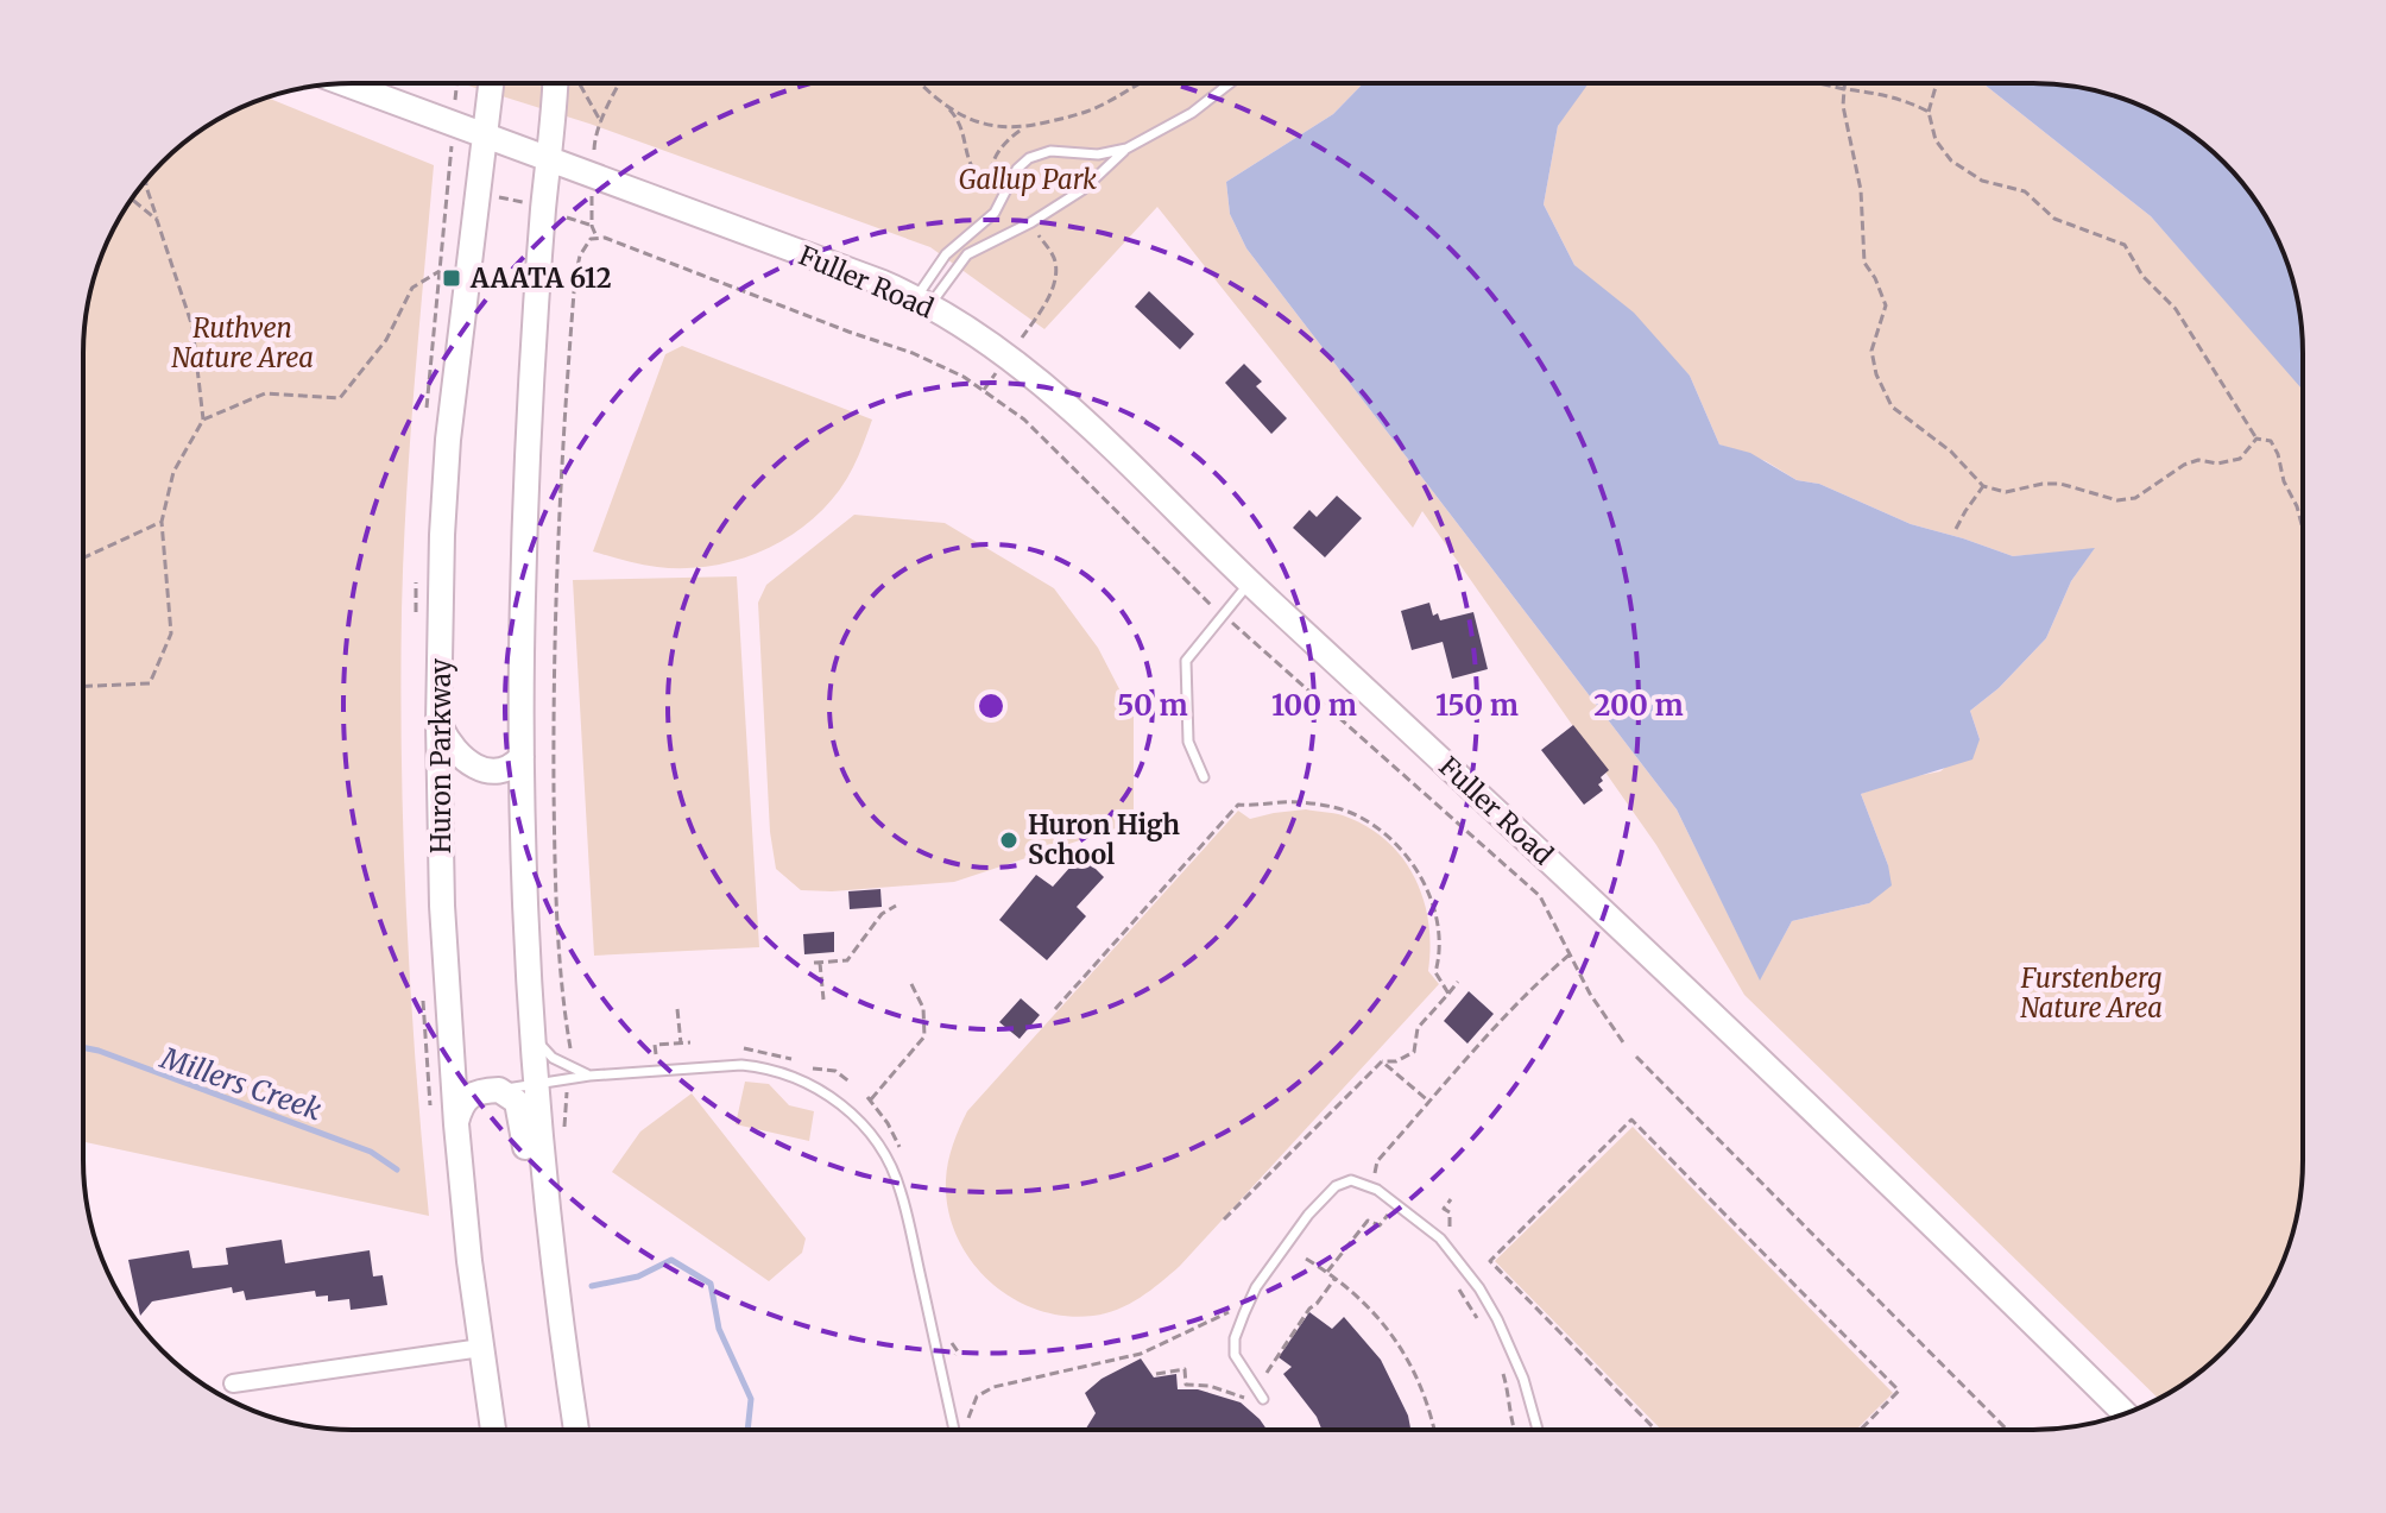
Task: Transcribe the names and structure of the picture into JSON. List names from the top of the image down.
{
  "streets": {
    "main road": ["Fuller Road", "Huron Parkway"]
  },
  "crossings": [
    ["Fuller Road", "Huron Parkway"]
  ],
  "water": ["Millers Creek"],
  "parks": ["Gallup Park", "Ruthven Nature Area", "Furstenberg Nature Area"],
  "places": {
    "transit": ["AAATA 612"],
    "other": ["Huron High School"]
  },
  "rings": [
    "50 m",
    "100 m",
    "150 m",
    "200 m"
  ]
}
